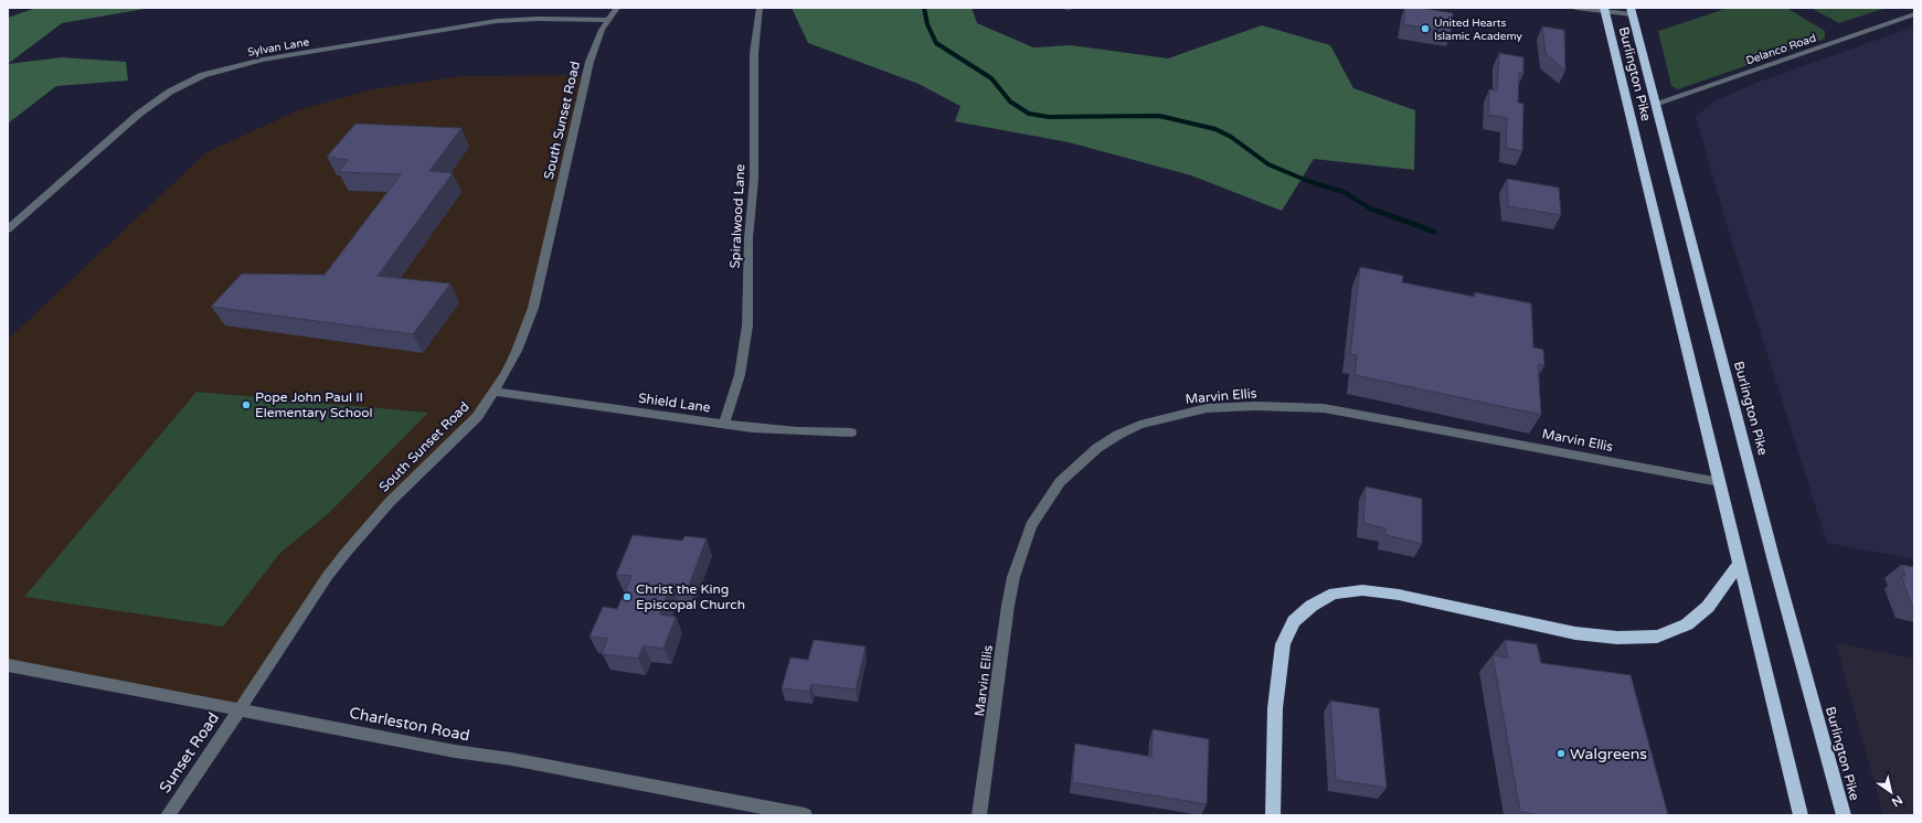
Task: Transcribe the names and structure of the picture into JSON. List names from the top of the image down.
{
  "streets": {
    "highway": ["Burlington Pike"],
    "street": [
      "Sylvan Lane",
      "Delanco Road",
      "South Sunset Road",
      "Spiralwood Lane",
      "Marvin Ellis",
      "Shield Lane",
      "Charleston Road",
      "Sunset Road"
    ]
  },
  "crossings": [
    ["Sylvan Lane", "South Sunset Road"],
    ["Delanco Road", "Burlington Pike"],
    ["Burlington Pike", "Marvin Ellis"],
    ["South Sunset Road", "Shield Lane"],
    ["South Sunset Road", "Charleston Road"],
    ["South Sunset Road", "Sunset Road"],
    ["Spiralwood Lane", "Shield Lane"],
    ["Charleston Road", "Sunset Road"]
  ],
  "places": [
    "United Hearts Islamic Academy",
    "Pope John Paul II Elementary School",
    "Christ the King Episcopal Church",
    "Walgreens"
  ],
  "north": "bottom right"
}
